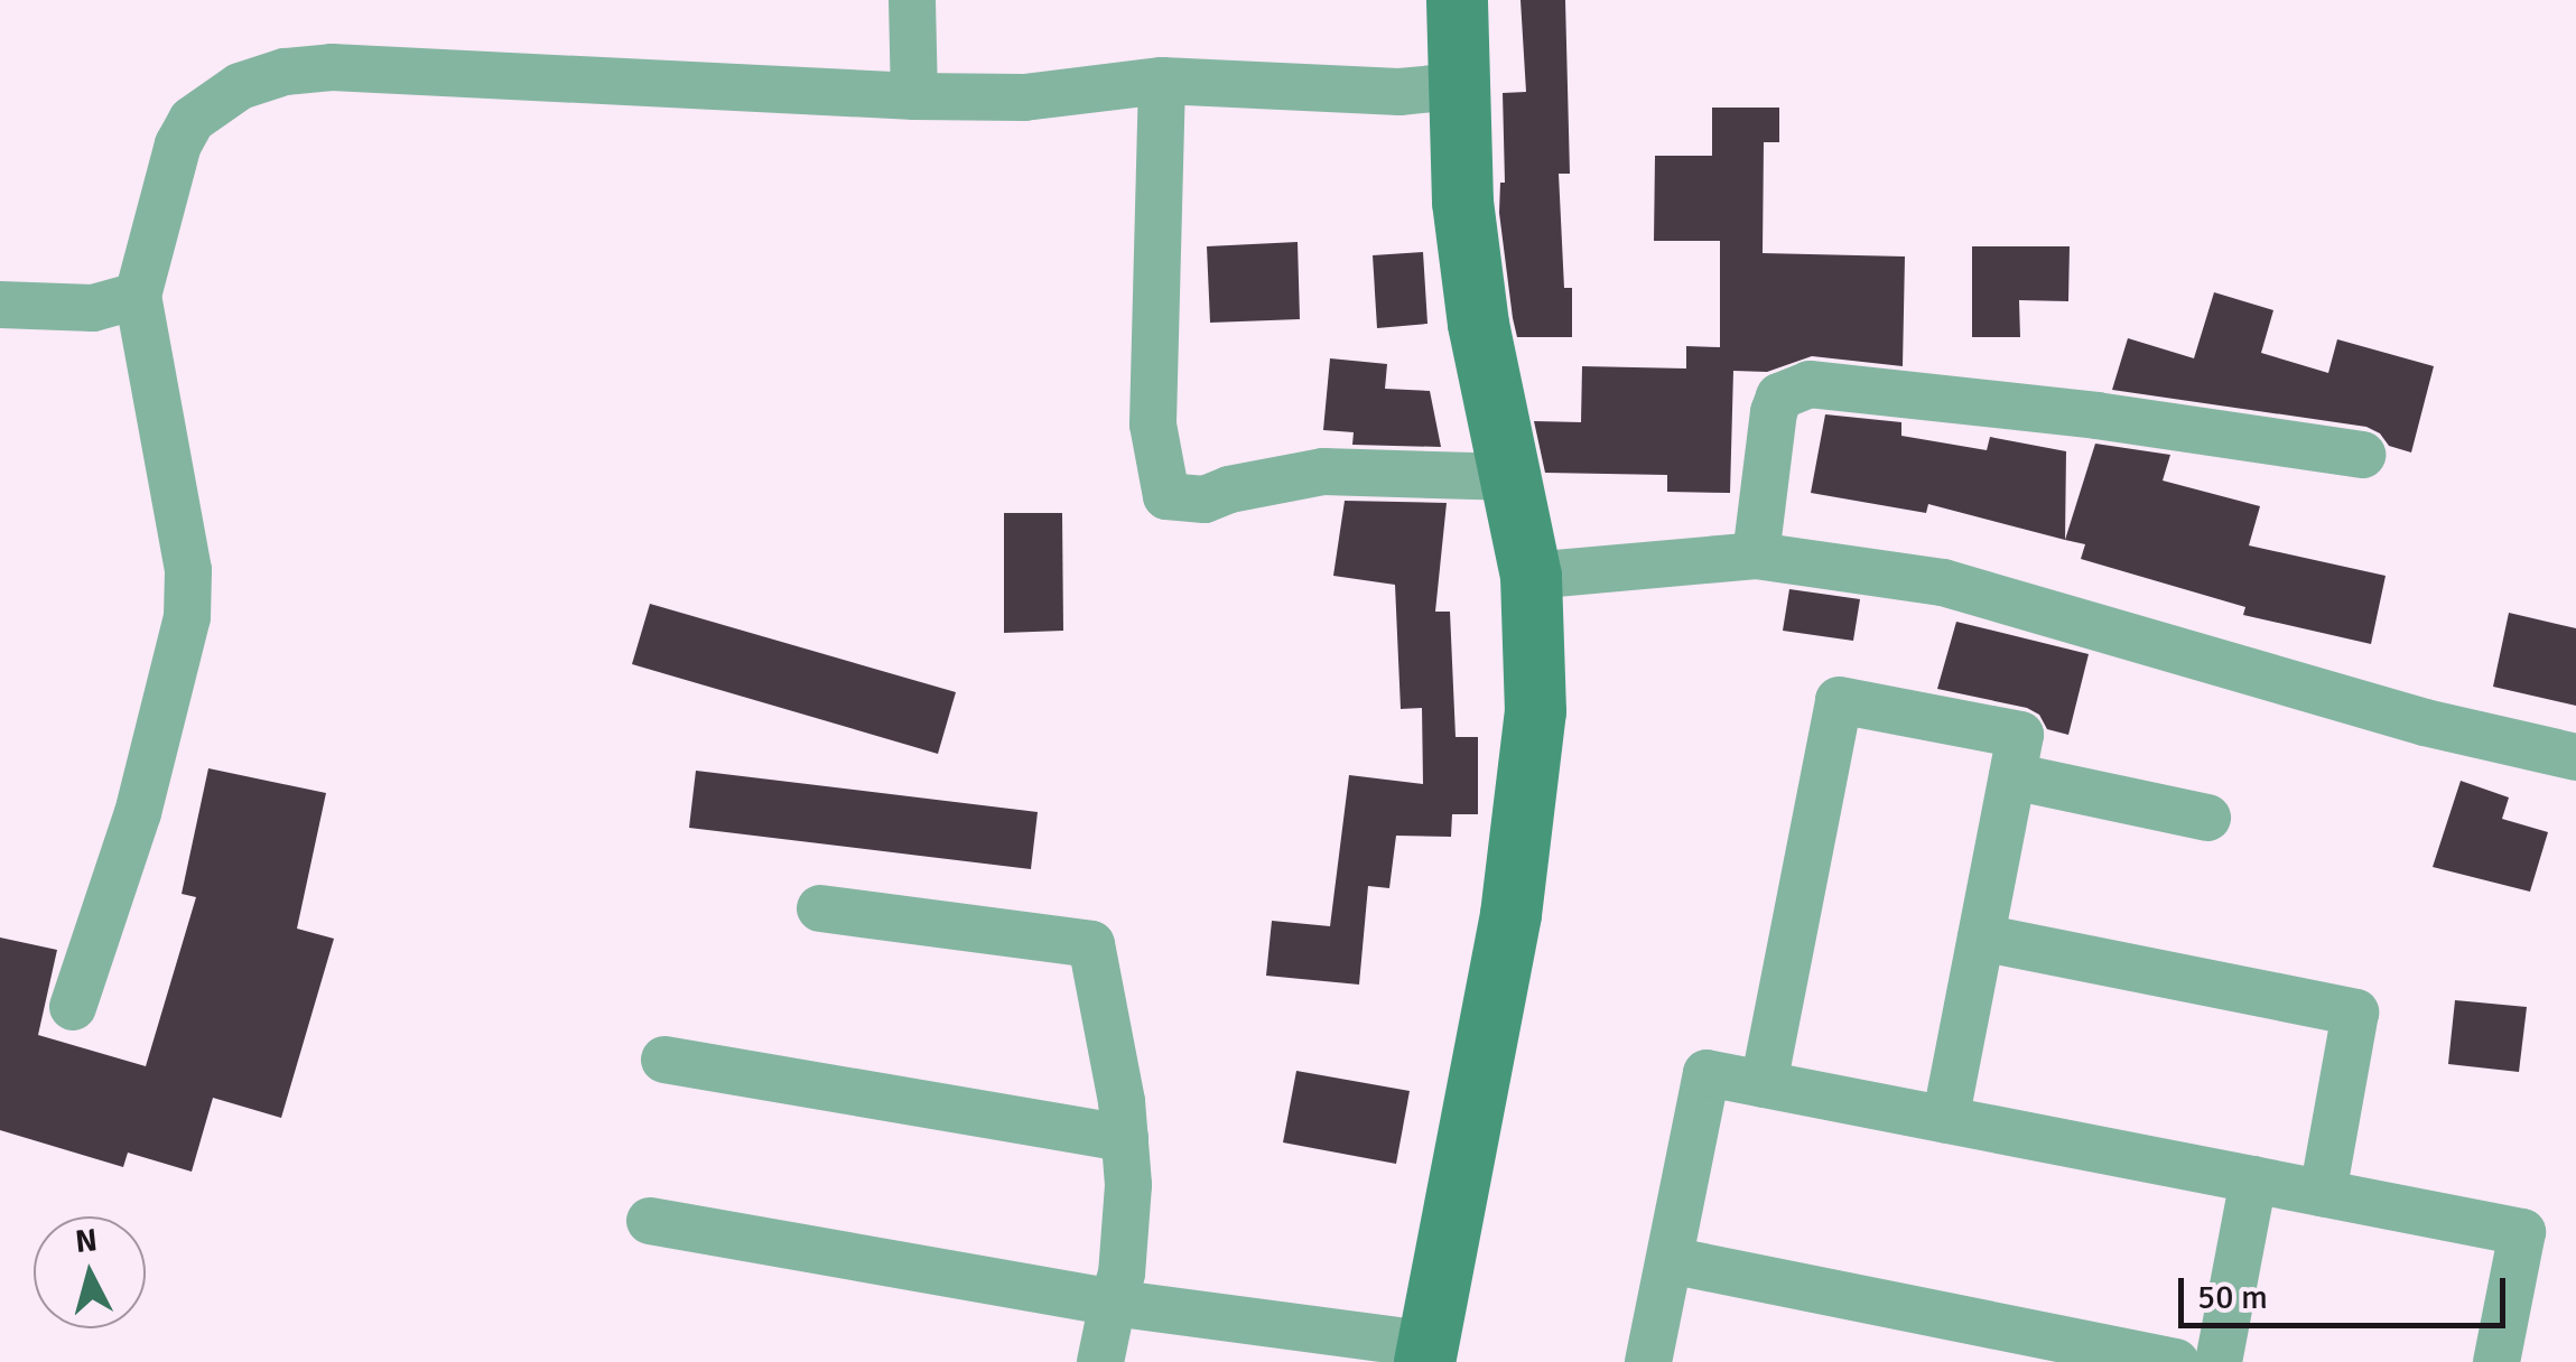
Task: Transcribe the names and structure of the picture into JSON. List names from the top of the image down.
{
  "scale_bar": "50 m",
  "north": "top"
}
